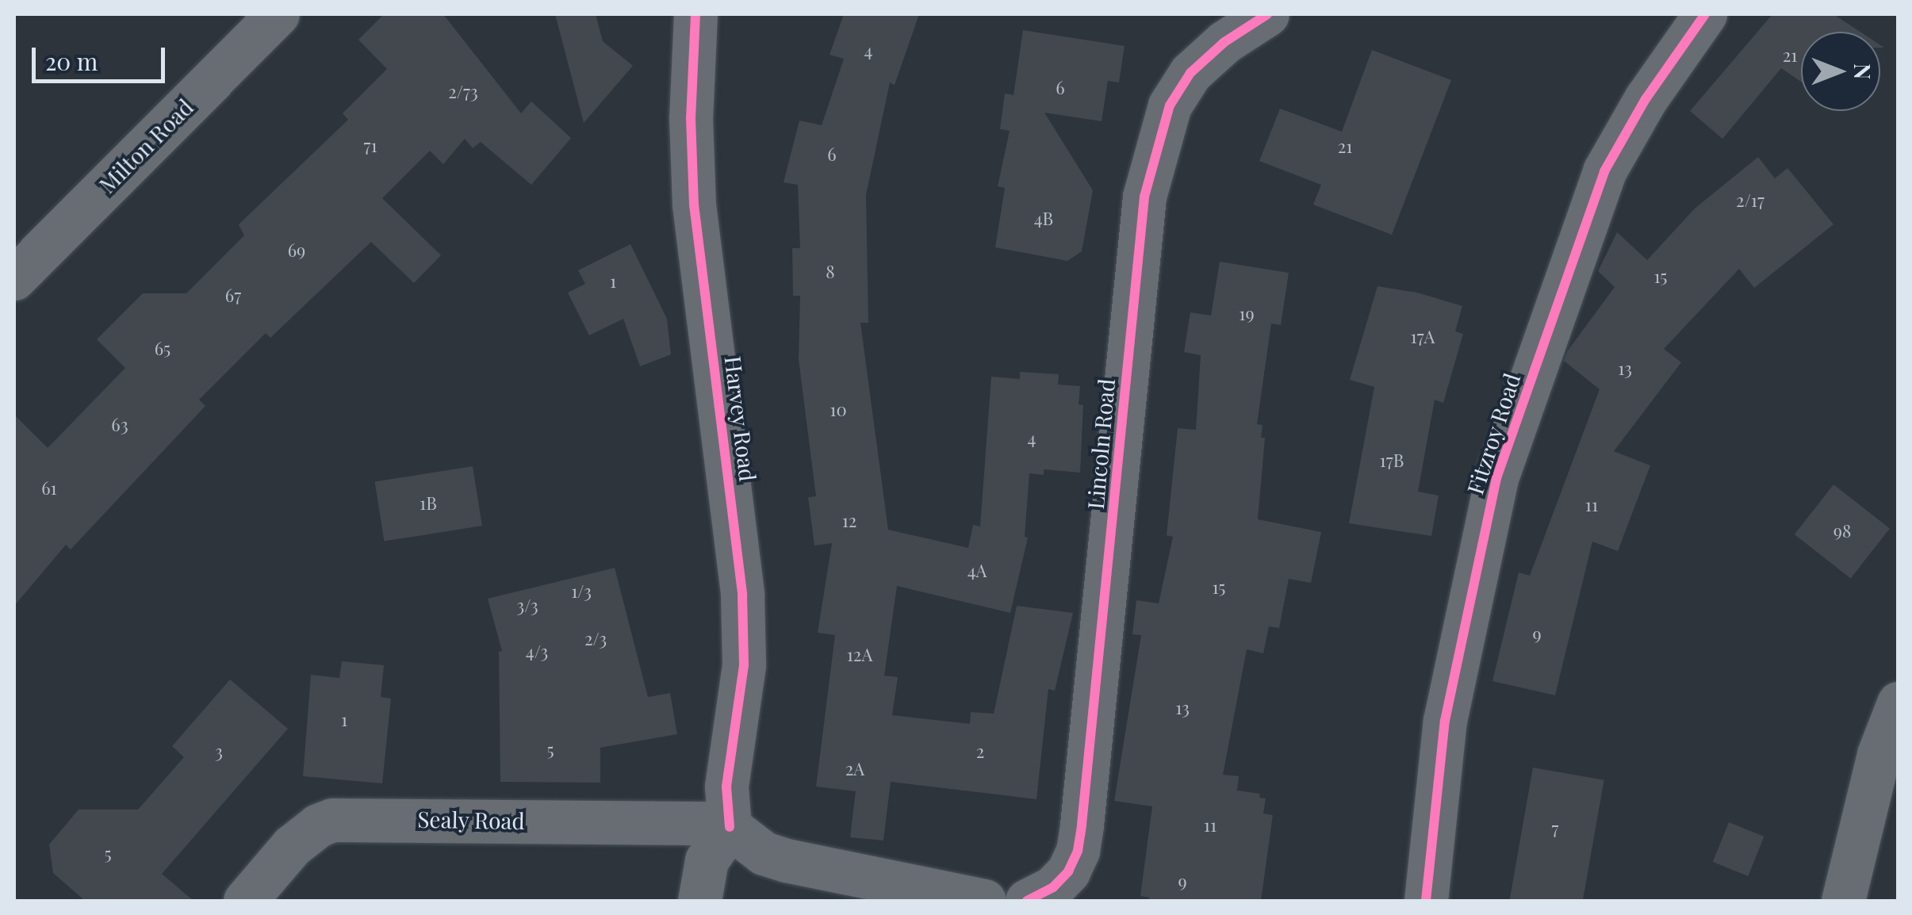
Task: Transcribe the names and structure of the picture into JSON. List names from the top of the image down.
{
  "streets": {
    "street": [
      "Milton Road",
      "Harvey Road",
      "Fitzroy Road",
      "Lincoln Road",
      "Sealy Road"
    ]
  },
  "crossings": [
    ["Harvey Road", "Sealy Road"]
  ],
  "house_numbers": [
    "4",
    "21",
    "6",
    "2/73",
    "71",
    "21",
    "6",
    "2/17",
    "4B",
    "69",
    "8",
    "15",
    "1",
    "67",
    "19",
    "17A",
    "65",
    "13",
    "10",
    "63",
    "4",
    "17B",
    "61",
    "1B",
    "11",
    "12",
    "98",
    "4A",
    "15",
    "1/3",
    "3/3",
    "9",
    "2/3",
    "4/3",
    "12A",
    "13",
    "1",
    "5",
    "3",
    "2",
    "2A",
    "11",
    "7",
    "5",
    "9"
  ],
  "scale_bar": "20 m",
  "north": "right"
}
